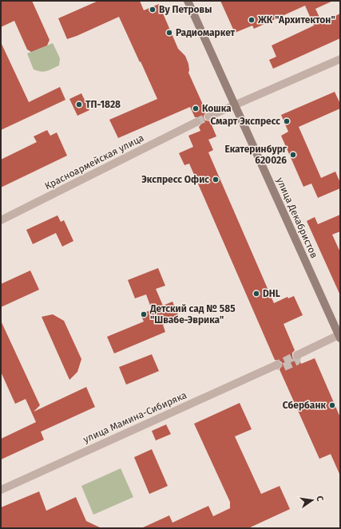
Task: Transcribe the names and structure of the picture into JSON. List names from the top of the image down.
{
  "streets": {
    "main road": ["улица Декабристов"],
    "street": ["Красноармейская улица", "улица Мамина-Сибиряка"]
  },
  "places": [
    "By Петровы",
    "ЖК \"Архитектон\"",
    "Радиомаркет",
    "ТП-1828",
    "Кошка",
    "Смарт Экспресс",
    "Екатеринбург 620026",
    "Экспресс Офис",
    "DHL",
    "Детский сад № 585 \"Швабе-Эврика\"",
    "Сбербанк"
  ],
  "north": "right"
}
